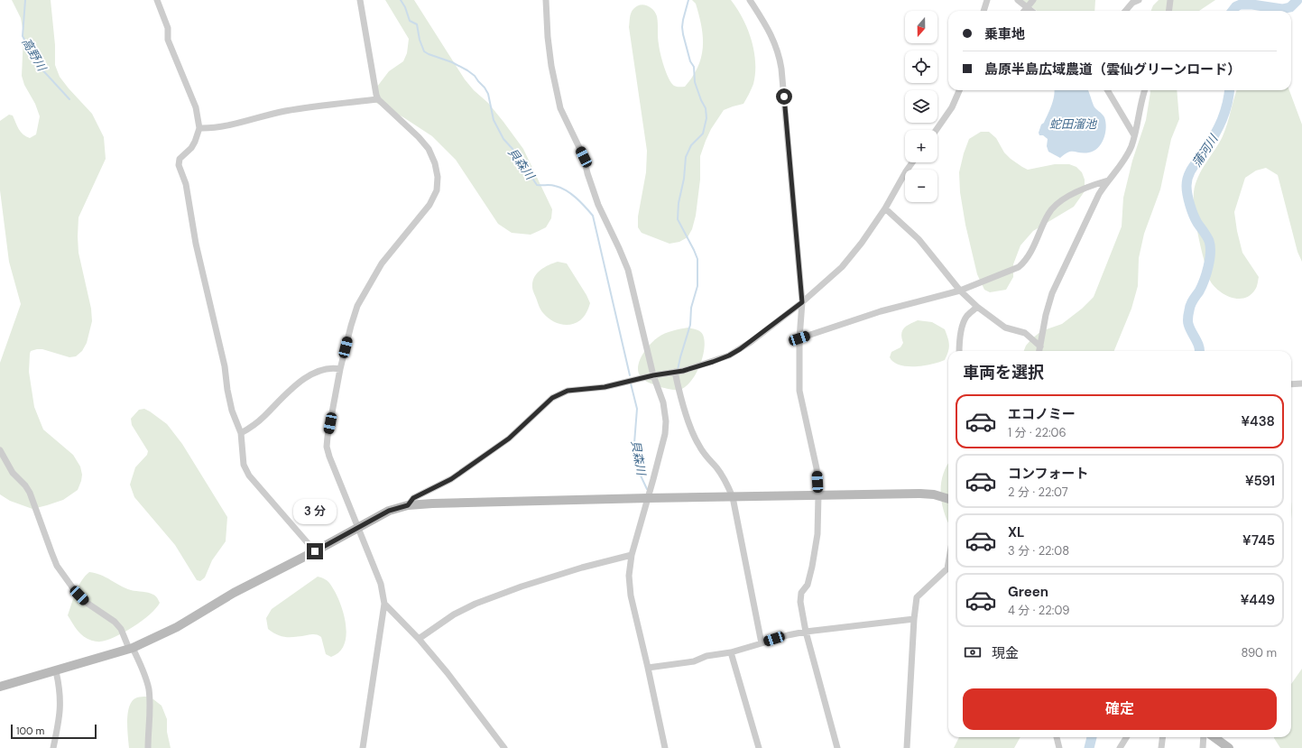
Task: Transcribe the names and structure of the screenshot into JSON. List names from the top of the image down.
{
  "water": [
    "高野川",
    "蛇田溜池",
    "蒲河川",
    "貝森川"
  ],
  "scale_bar": "100 m",
  "north": "bottom",
  "page": {
    "map_buttons": ["+", "−"],
    "banner": ["乗車地", "島原半島広域農道（雲仙グリーンロード）"],
    "heading": "車両を選択",
    "list": [
      {
        "name": "エコノミー",
        "note": "1 分 · 22:06",
        "value": "¥438"
      },
      {
        "name": "コンフォート",
        "note": "2 分 · 22:07",
        "value": "¥591"
      },
      {
        "name": "XL",
        "note": "3 分 · 22:08",
        "value": "¥745"
      },
      {
        "name": "Green",
        "note": "4 分 · 22:09",
        "value": "¥449"
      }
    ],
    "bubble": "3 分",
    "pay": ["現金", "890 m"],
    "buttons": "確定",
    "scale": "100 m"
  }
}
